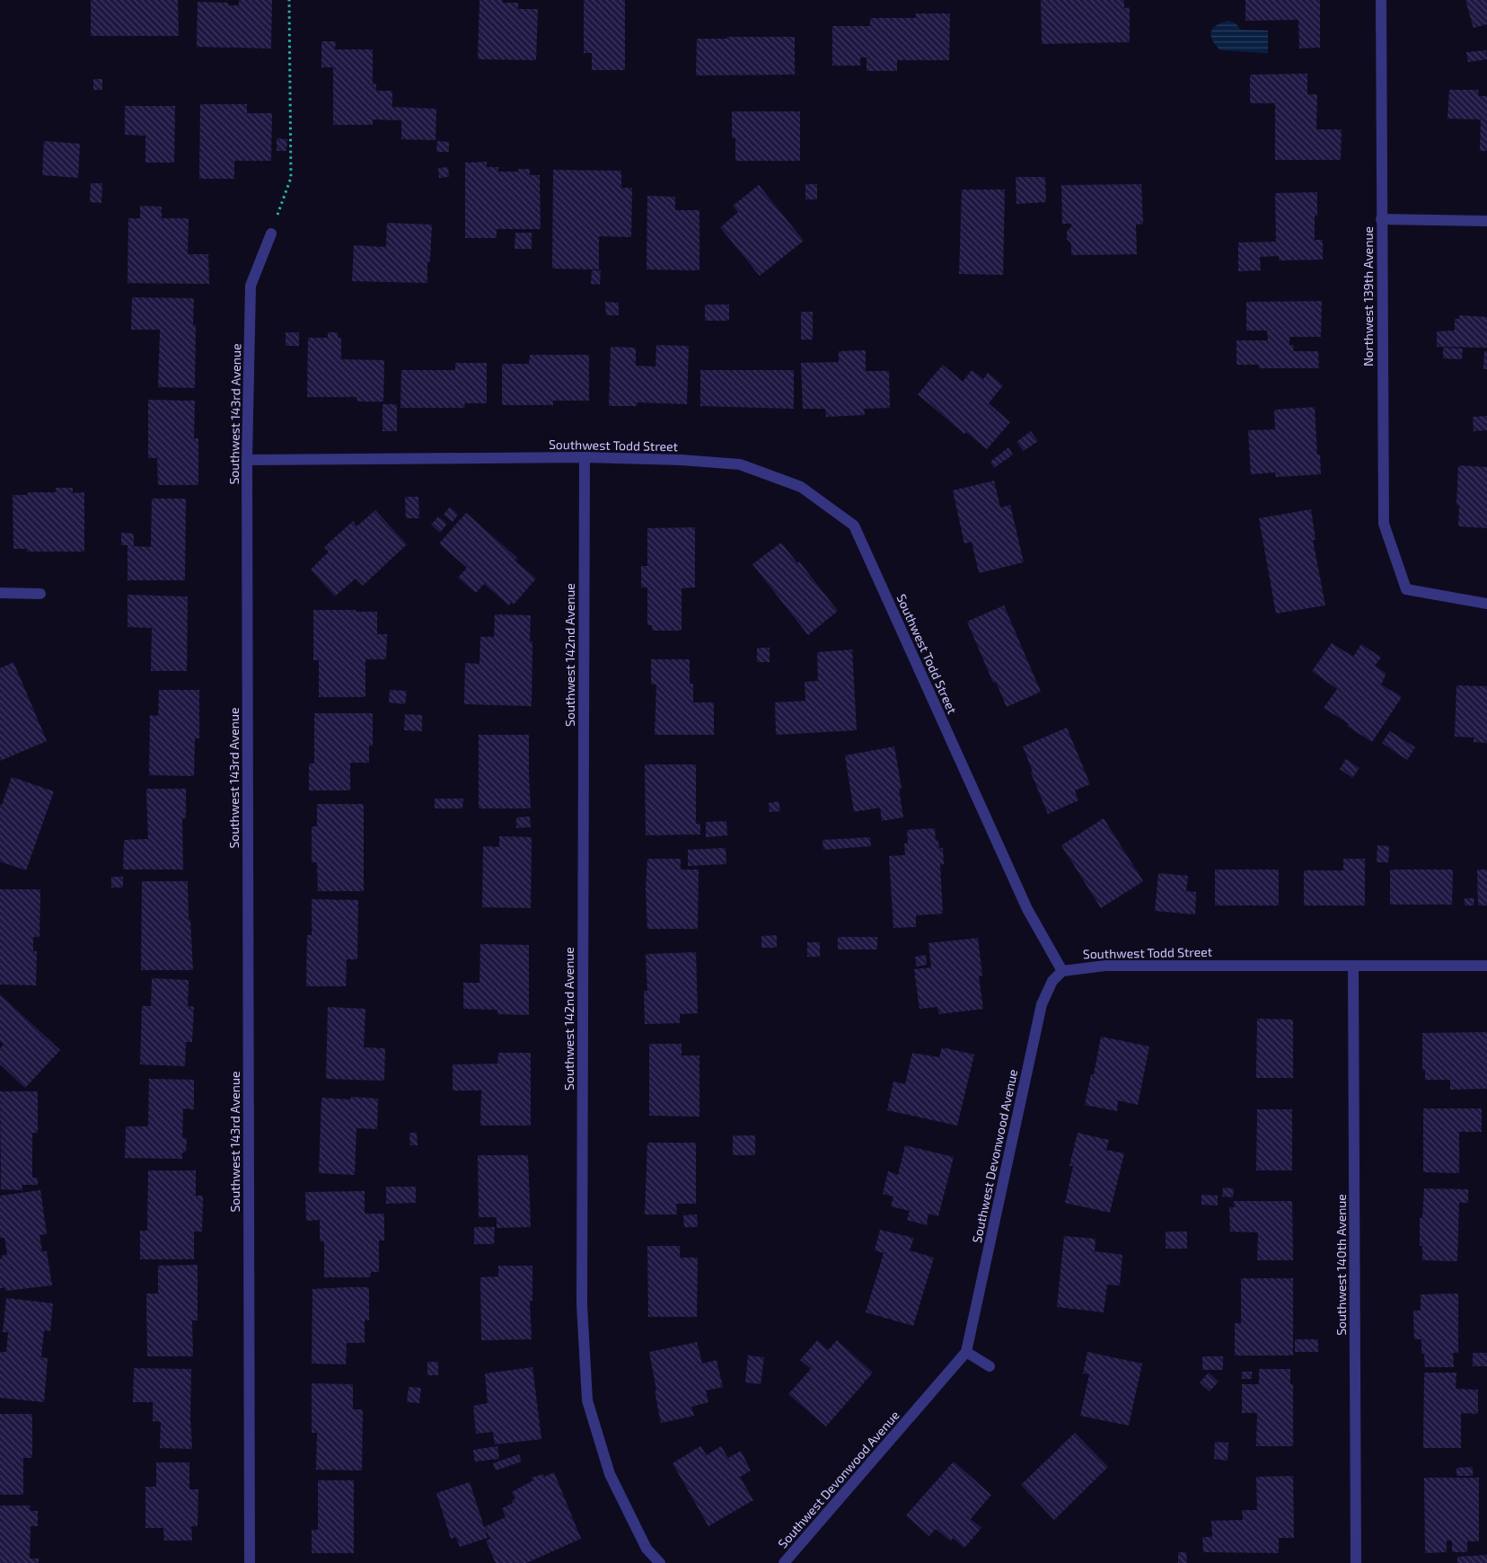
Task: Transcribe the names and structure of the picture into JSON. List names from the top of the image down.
{
  "streets": {
    "street": [
      "Northwest 139th Avenue",
      "Southwest 143rd Avenue",
      "Southwest Todd Street",
      "Southwest 142nd Avenue",
      "Southwest Devonwood Avenue",
      "Southwest 140th Avenue"
    ]
  },
  "crossings": [
    ["Southwest 143rd Avenue", "Southwest Todd Street"],
    ["Southwest Todd Street", "Southwest 142nd Avenue"],
    ["Southwest Todd Street", "Southwest Devonwood Avenue"],
    ["Southwest Todd Street", "Southwest 140th Avenue"]
  ]
}
